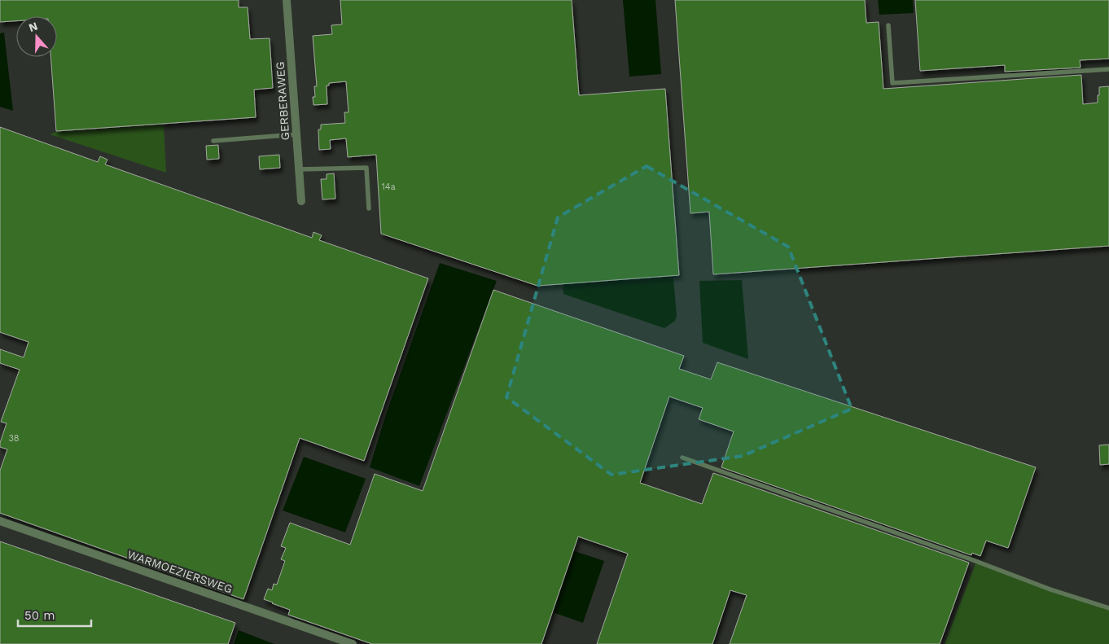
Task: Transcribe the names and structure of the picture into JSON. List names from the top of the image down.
{
  "streets": {
    "street": ["GERBERAWEG", "WARMOEZIERSWEG"]
  },
  "house_numbers": ["14a", "38"],
  "scale_bar": "50 m",
  "north": "top"
}
